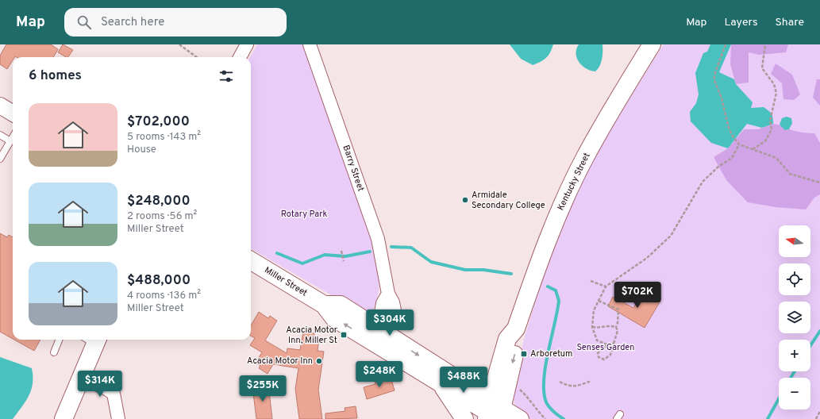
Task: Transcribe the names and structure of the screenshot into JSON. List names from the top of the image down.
{
  "streets": {
    "main road": ["Kentucky Street", "Miller Street"],
    "street": ["Barry Street"]
  },
  "crossings": [
    ["Barry Street", "Miller Street"],
    ["Kentucky Street", "Miller Street"]
  ],
  "parks": ["Rotary Park", "Senses Garden"],
  "places": {
    "other": ["Armidale Secondary College", "Acacia Motor Inn"],
    "transit": ["Acacia Motor Inn, Miller St", "Arboretum"]
  },
  "north": "left",
  "page": {
    "header": "Map",
    "search": "Search here",
    "nav": ["Map", "Layers", "Share"],
    "heading": "6 homes",
    "list": [
      {
        "name": "$702,000",
        "note": "5 rooms · 143 m² · House"
      },
      {
        "name": "$248,000",
        "note": "2 rooms · 56 m² · Miller Street"
      },
      {
        "name": "$488,000",
        "note": "4 rooms · 136 m² · Miller Street"
      }
    ],
    "map_buttons": ["+", "−"],
    "price": [
      "$702K",
      "$304K",
      "$248K",
      "$488K",
      "$314K",
      "$255K"
    ]
  }
}
